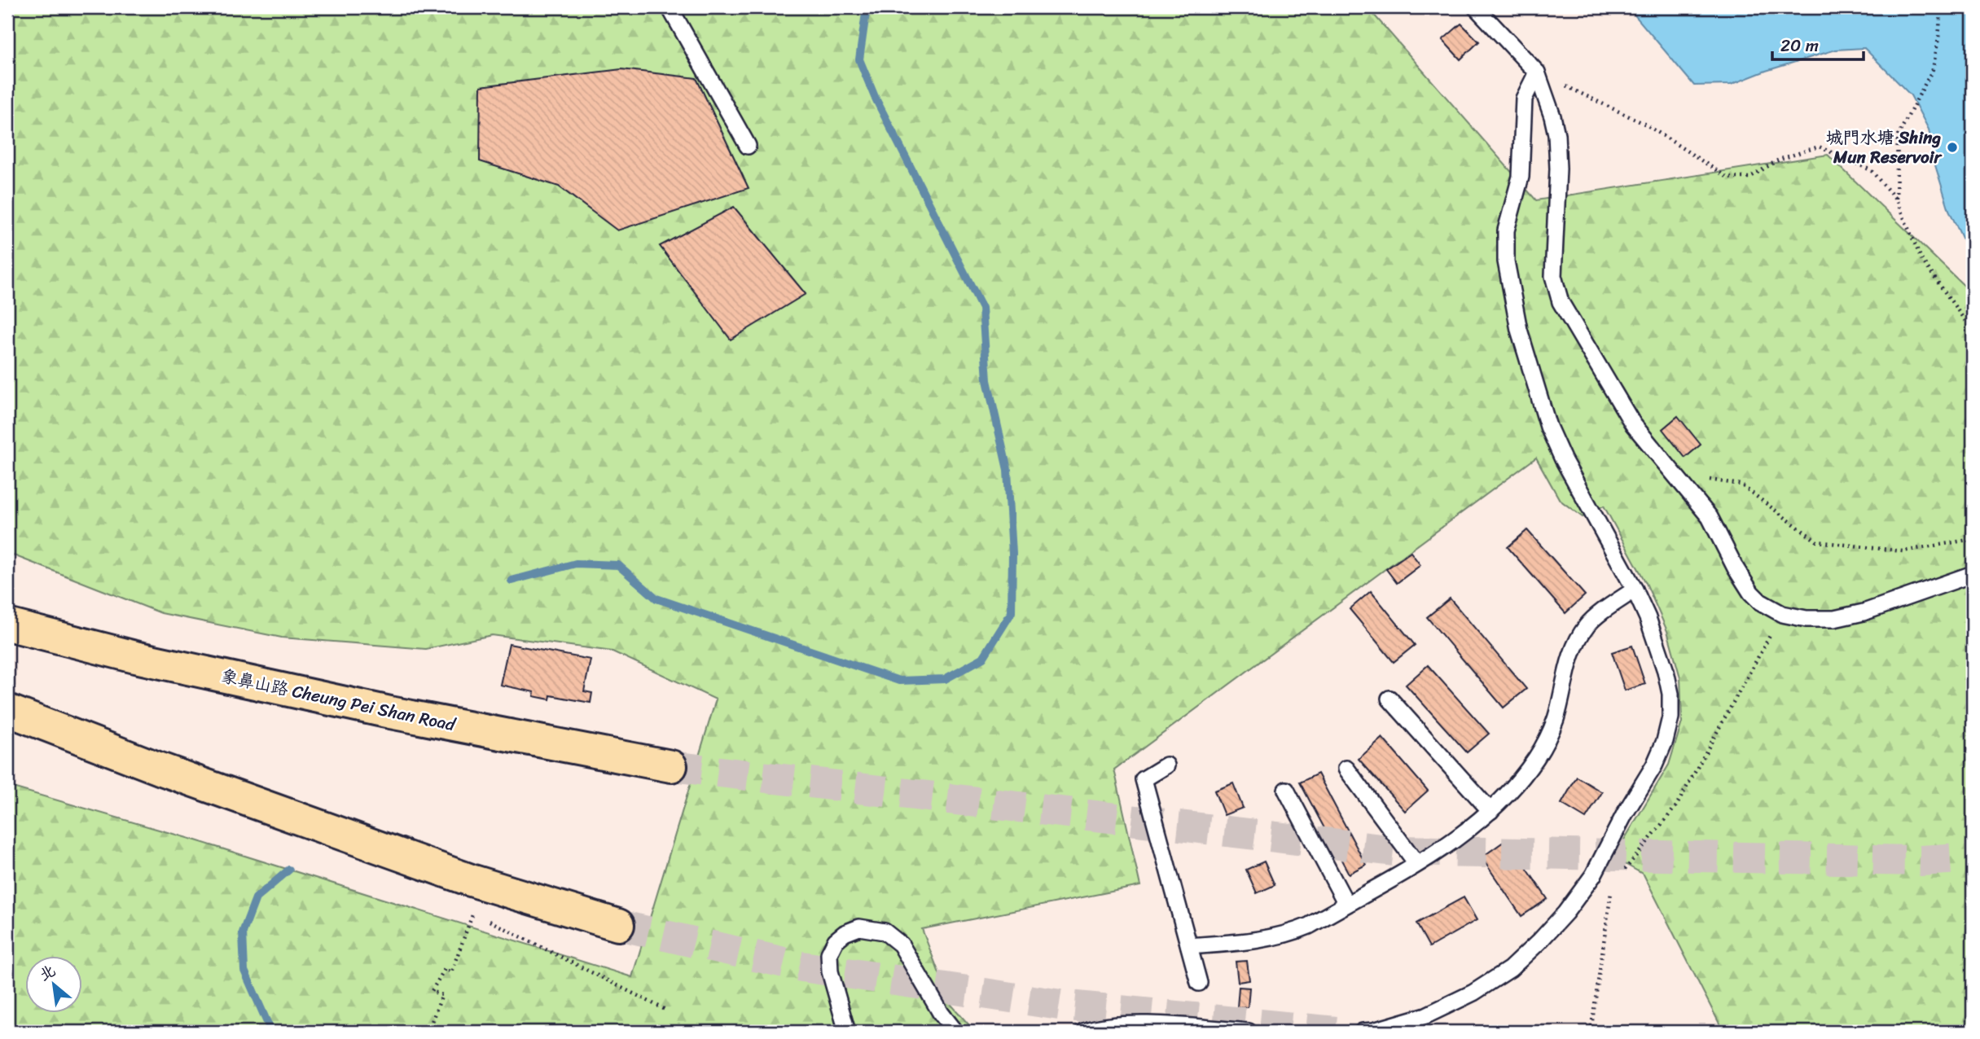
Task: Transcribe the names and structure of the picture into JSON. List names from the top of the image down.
{
  "streets": {
    "highway": ["象鼻山路 Cheung Pei Shan Road"]
  },
  "places": ["城門水塘 Shing Mun Reservoir"],
  "scale_bar": "20 m",
  "north": "top left"
}
